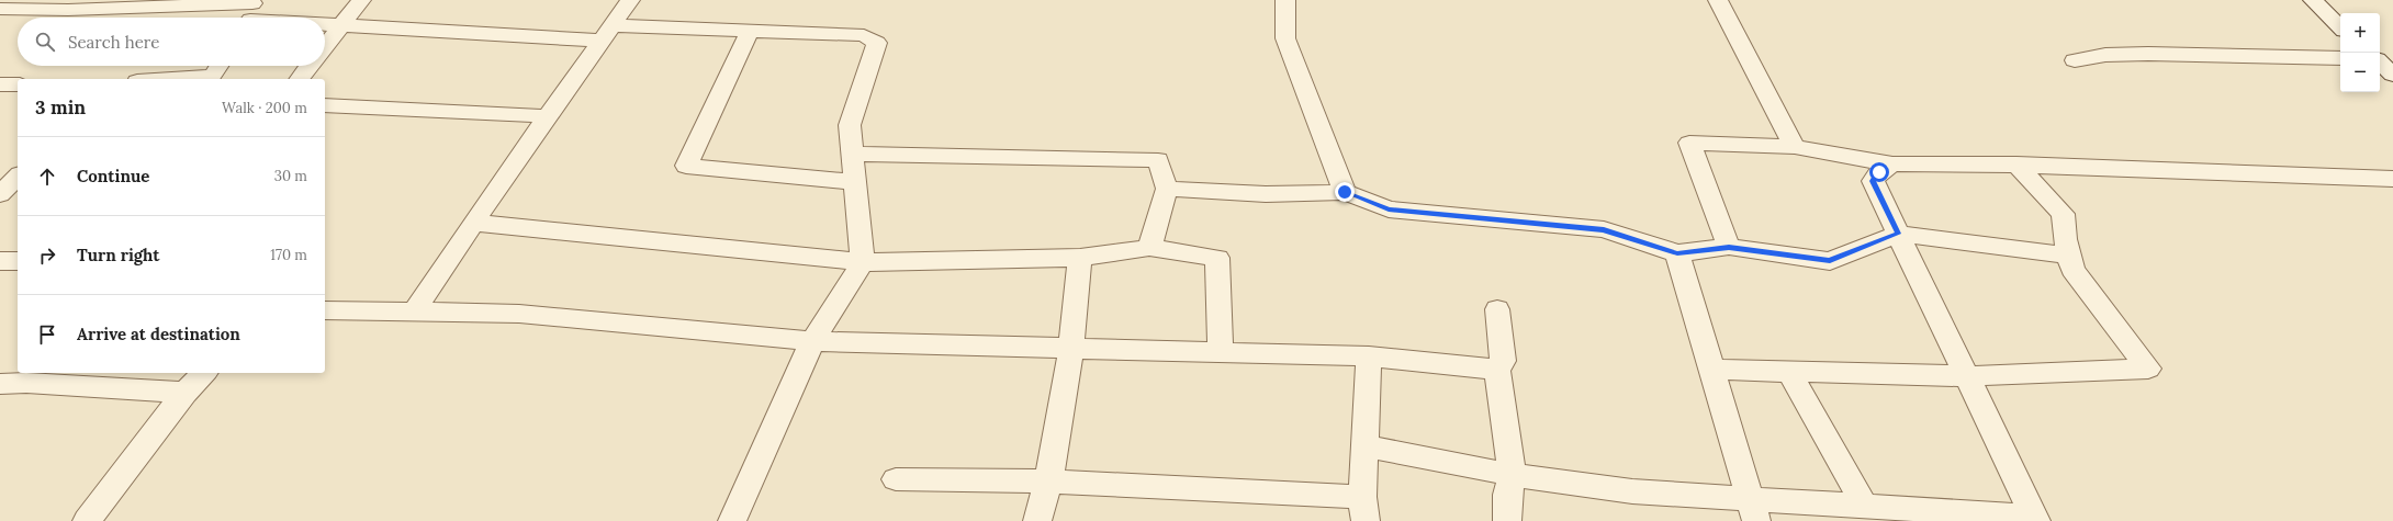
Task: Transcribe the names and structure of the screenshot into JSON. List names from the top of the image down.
{
  "page": {
    "map_buttons": ["+", "−"],
    "search": "Search here",
    "heading": ["3 min", "Walk · 200 m"],
    "list": [
      ["Continue", "30 m"],
      ["Turn right", "170 m"],
      "Arrive at destination"
    ]
  }
}
